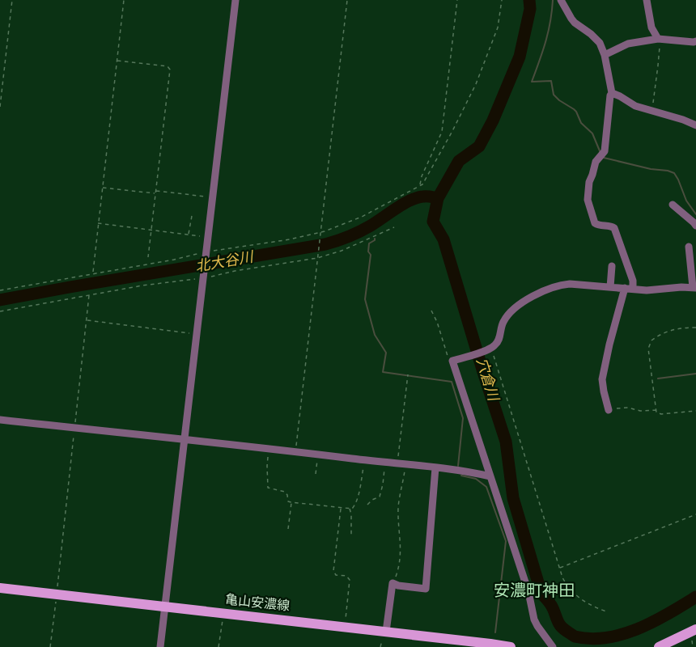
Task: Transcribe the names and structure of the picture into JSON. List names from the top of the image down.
{
  "streets": {
    "main road": ["亀山安濃線"]
  },
  "districts": ["安濃町神田"],
  "water": ["北大谷川", "穴倉川"]
}
